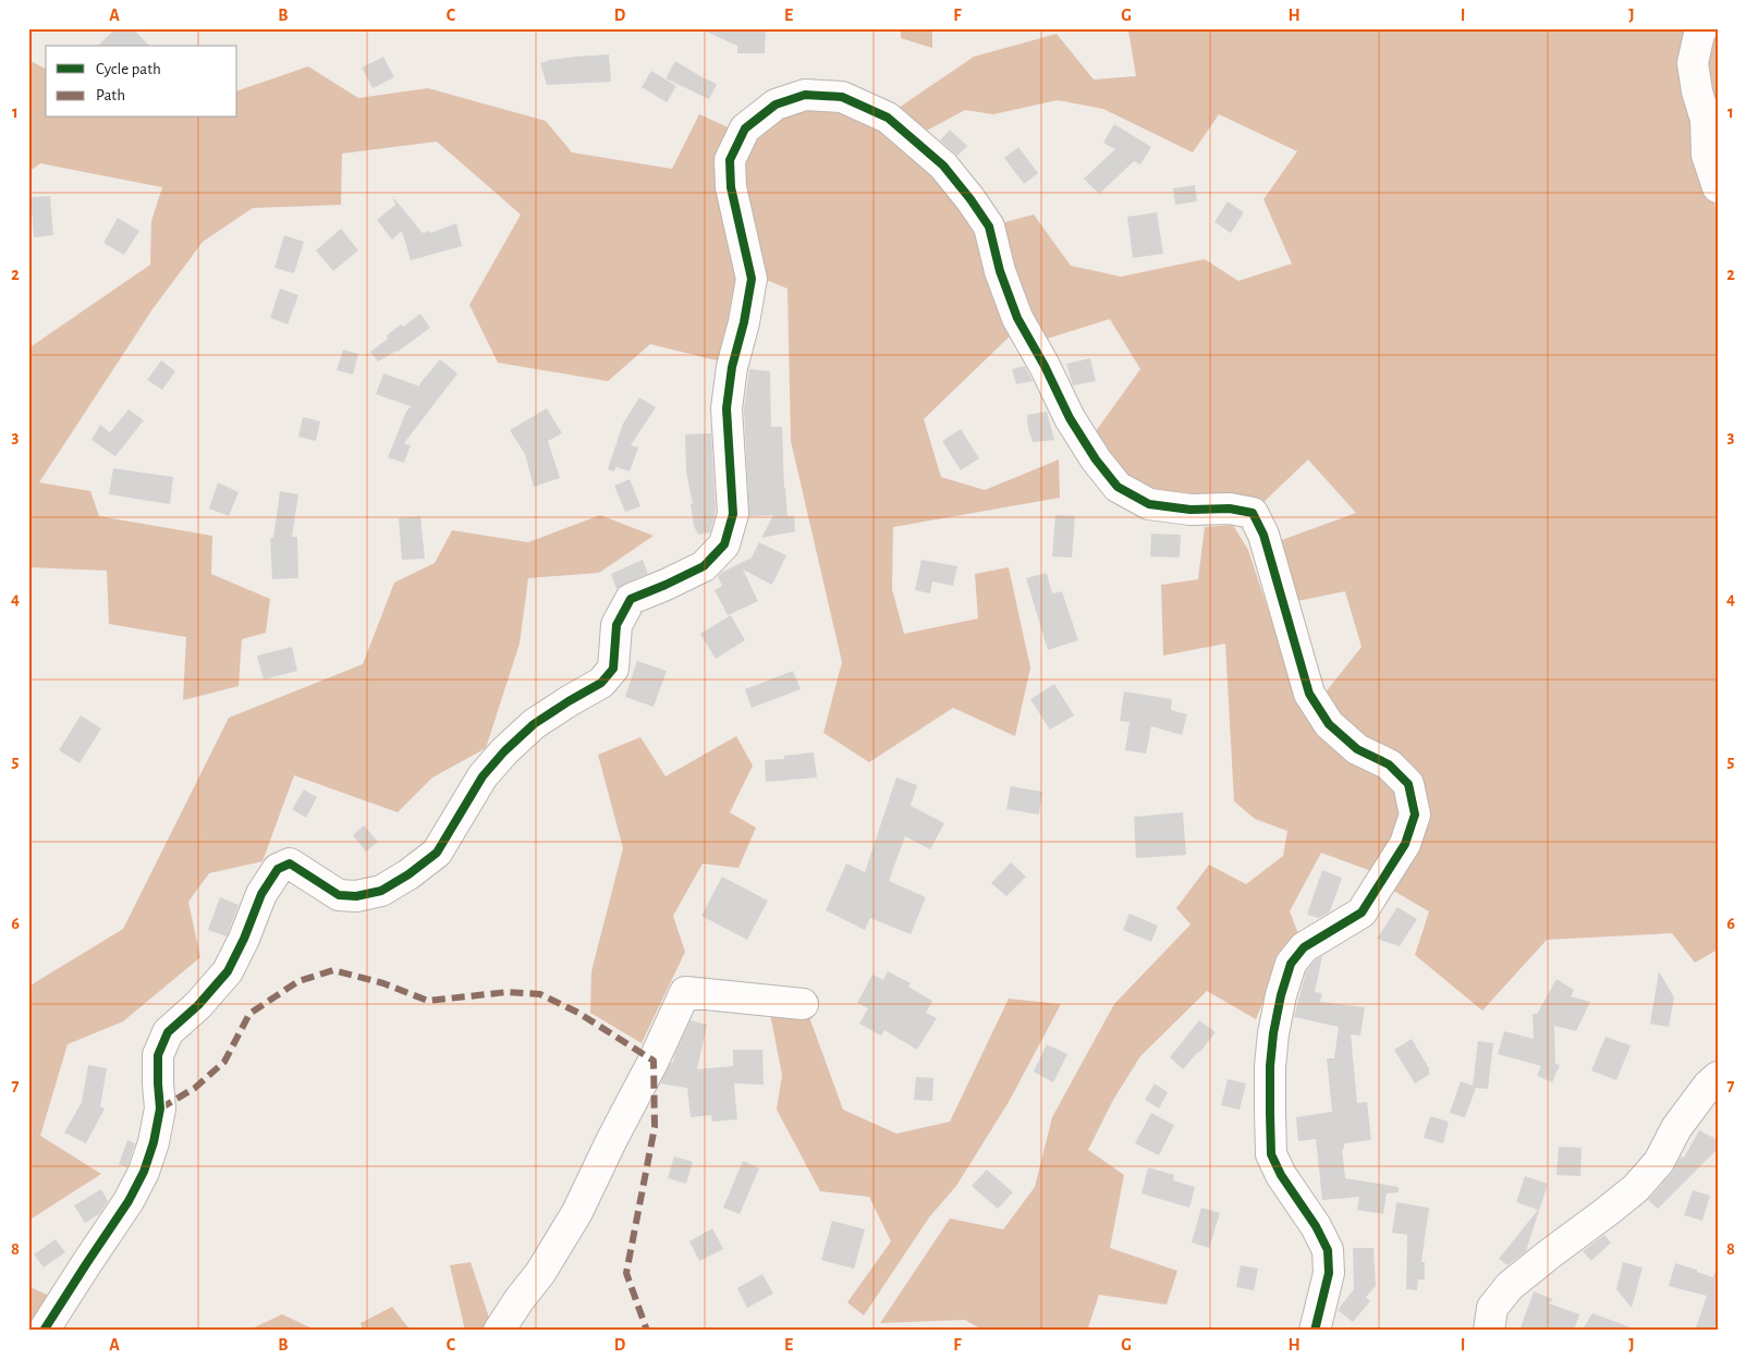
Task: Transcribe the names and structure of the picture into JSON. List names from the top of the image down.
{
  "legend": ["Cycle path", "Path"],
  "grid": {
    "columns": [
      "A",
      "B",
      "C",
      "D",
      "E",
      "F",
      "G",
      "H",
      "I",
      "J"
    ],
    "rows": [
      "1",
      "2",
      "3",
      "4",
      "5",
      "6",
      "7",
      "8"
    ]
  }
}
